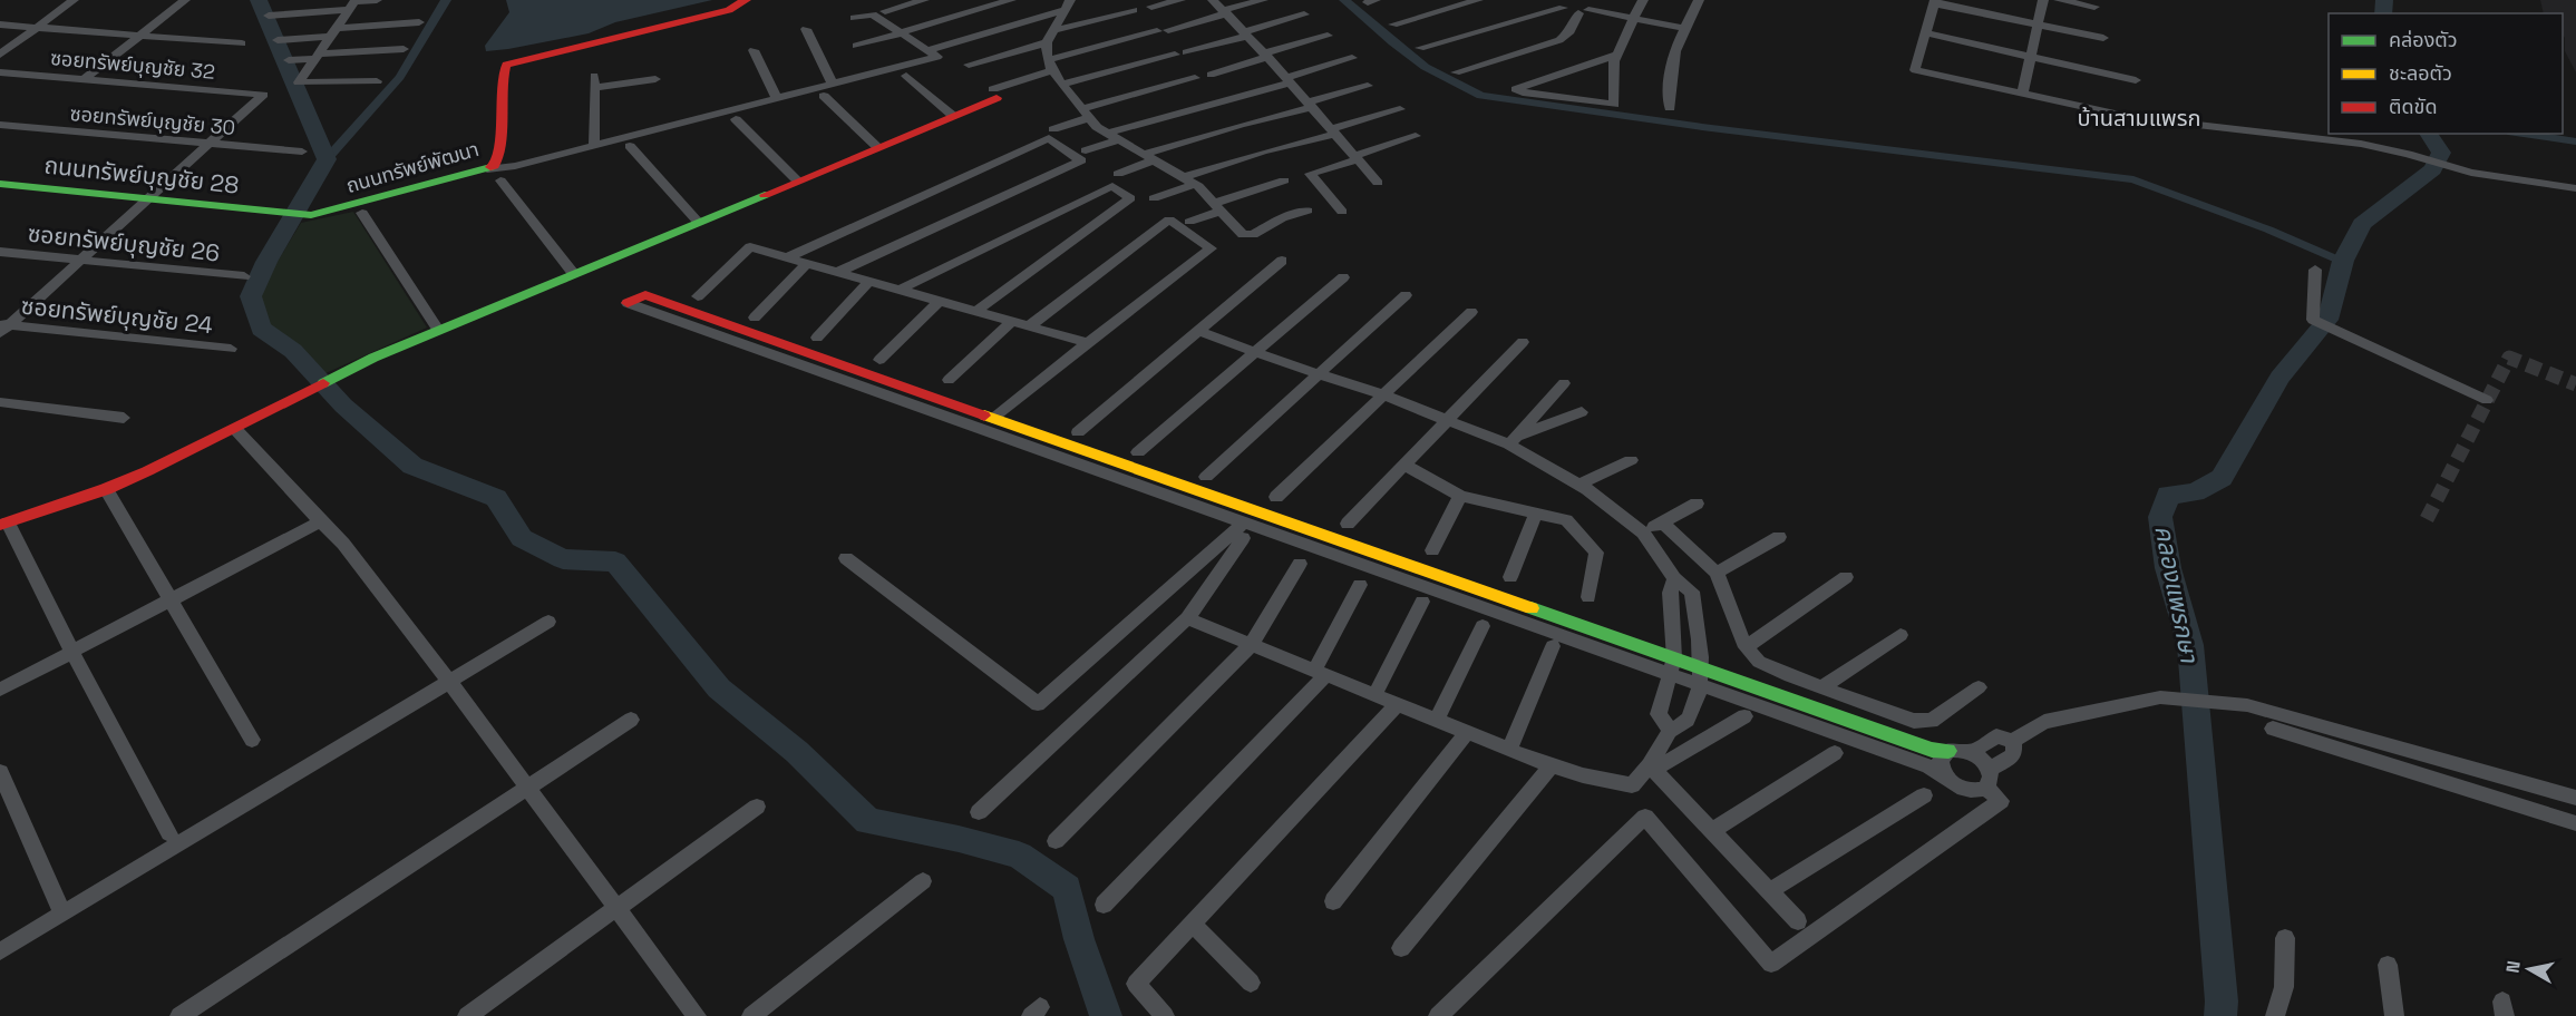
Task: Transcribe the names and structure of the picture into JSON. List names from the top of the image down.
{
  "streets": {
    "street": [
      "ซอยทรัพย์บุญชัย 32",
      "ซอยทรัพย์บุญชัย 30",
      "ถนนทรัพย์พัฒนา",
      "ถนนทรัพย์บุญชัย 28",
      "ซอยทรัพย์บุญชัย 26",
      "ซอยทรัพย์บุญชัย 24"
    ]
  },
  "crossings": [
    ["ซอยทรัพย์บุญชัย 32", "ซอยทรัพย์บุญชัย 30"],
    ["ถนนทรัพย์พัฒนา", "ถนนทรัพย์บุญชัย 28"]
  ],
  "districts": ["บ้านสามแพรก"],
  "water": ["คลองแพรกษา"],
  "legend": ["คล่องตัว", "ชะลอตัว", "ติดขัด"],
  "north": "left"
}
